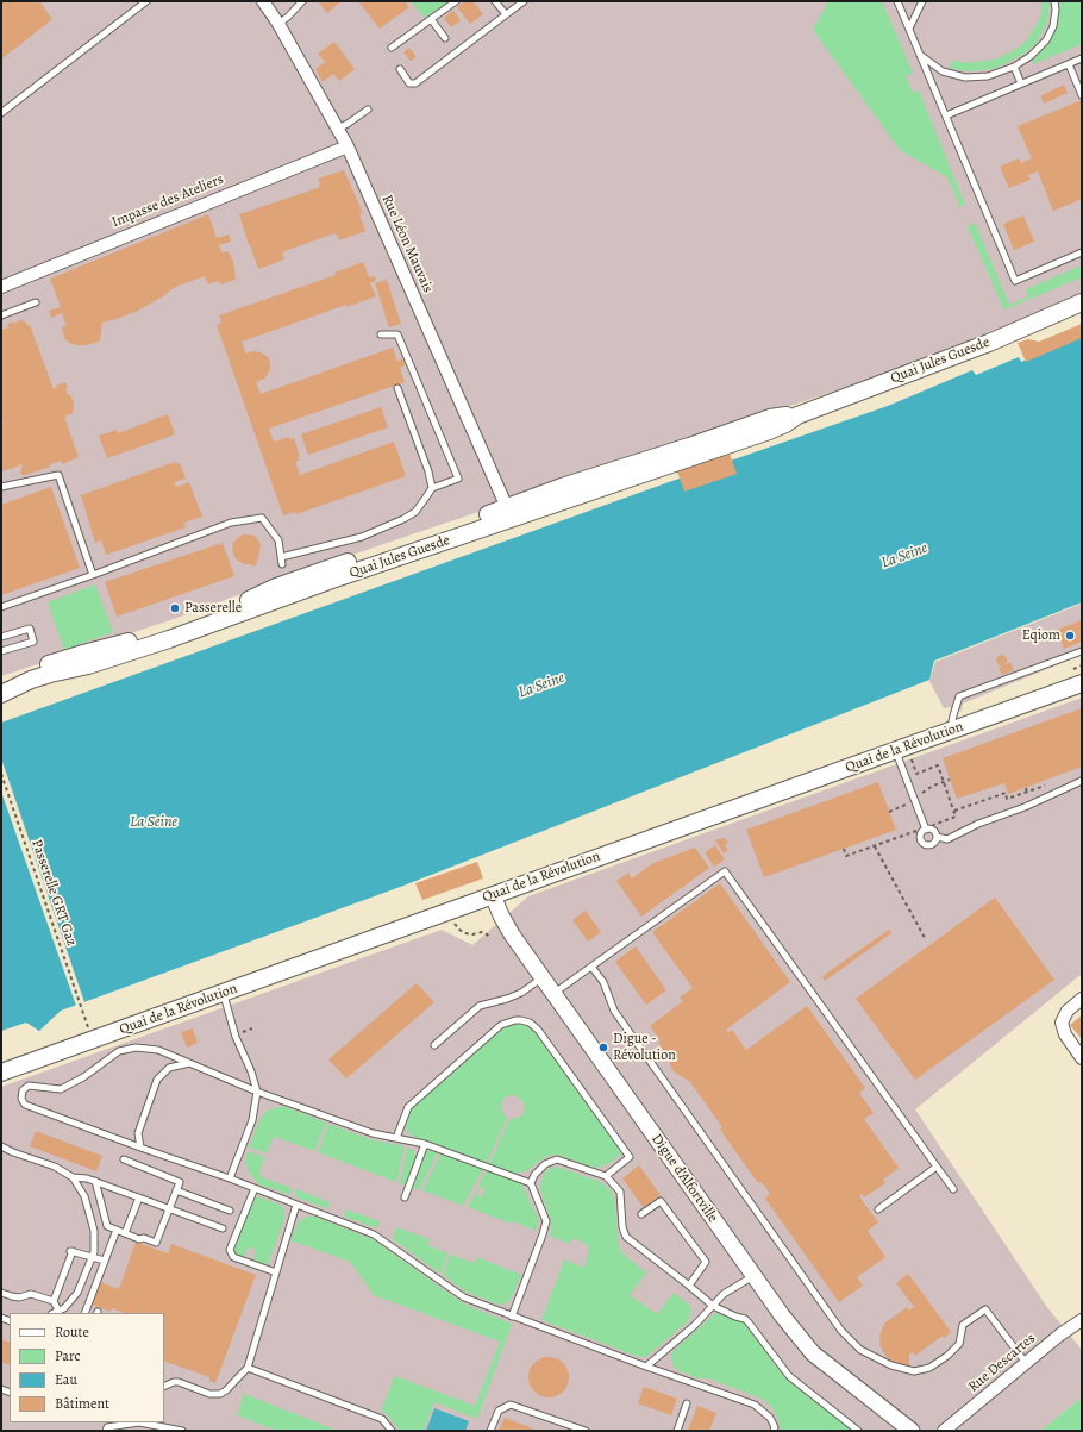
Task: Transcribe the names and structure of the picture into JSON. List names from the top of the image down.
{
  "streets": {
    "main road": ["Quai Jules Guesde", "Quai de la Révolution"],
    "street": [
      "Impasse des Ateliers",
      "Rue Léon Mauvais",
      "Digue d'Alfortville",
      "Rue Descartes"
    ],
    "path": ["Passerelle GRT Gaz"]
  },
  "crossings": [
    ["Impasse des Ateliers", "Rue Léon Mauvais"],
    ["Rue Léon Mauvais", "Quai Jules Guesde"],
    ["Quai de la Révolution", "Digue d'Alfortville"]
  ],
  "water": ["La Seine"],
  "places": ["Passerelle", "Eqiom", "Digue - Révolution"],
  "legend": [
    "Route",
    "Parc",
    "Eau",
    "Bâtiment"
  ]
}
